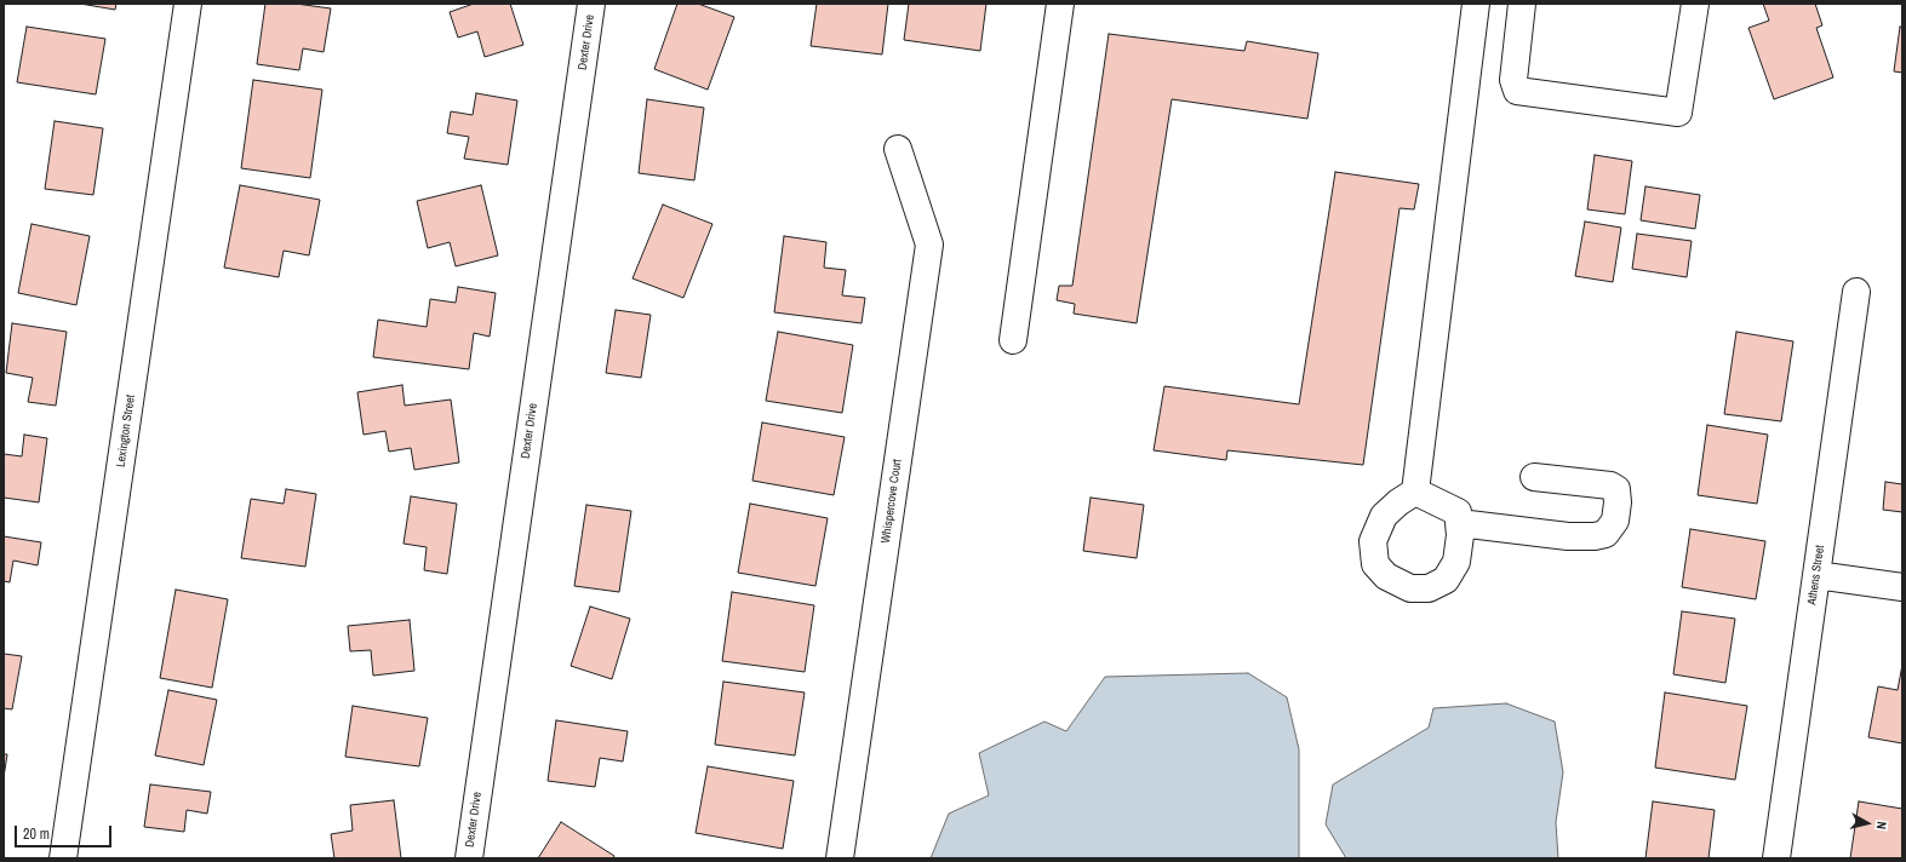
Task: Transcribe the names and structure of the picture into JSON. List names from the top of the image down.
{
  "streets": {
    "street": [
      "Dexter Drive",
      "Lexington Street",
      "Whispercove Court",
      "Athens Street"
    ]
  },
  "scale_bar": "20 m",
  "north": "right"
}
